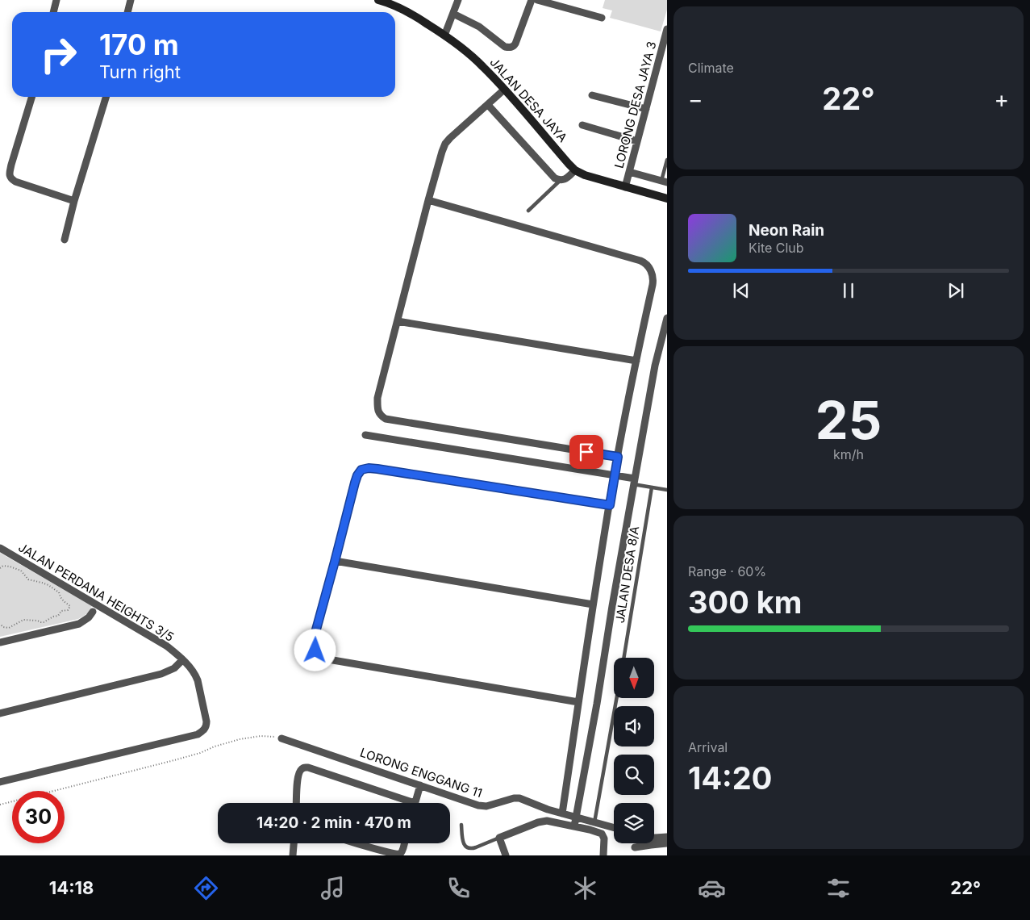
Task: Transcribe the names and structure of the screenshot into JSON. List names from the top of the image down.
{
  "streets": {
    "street": [
      "JALAN DESA JAYA",
      "LORONG DESA JAYA 3",
      "JALAN PERDANA HEIGHTS 3/5",
      "LORONG ENGGANG 11"
    ],
    "lane": ["JALAN DESA 8/A"]
  },
  "crossings": [
    ["JALAN DESA JAYA", "LORONG DESA JAYA 3"]
  ],
  "north": "bottom",
  "page": {
    "tile": [
      "Climate",
      ["25", "km/h"],
      ["Range · 60%", "300 km"],
      ["Arrival", "14:20"]
    ],
    "turn": ["170 m", "Turn right"],
    "heat": ["−", "22°", "+"],
    "song": ["Neon Rain", "Kite Club"],
    "limit": "30",
    "trip": "14:20 · 2 min · 470 m",
    "tabs": ["14:18", "22°"]
  }
}
